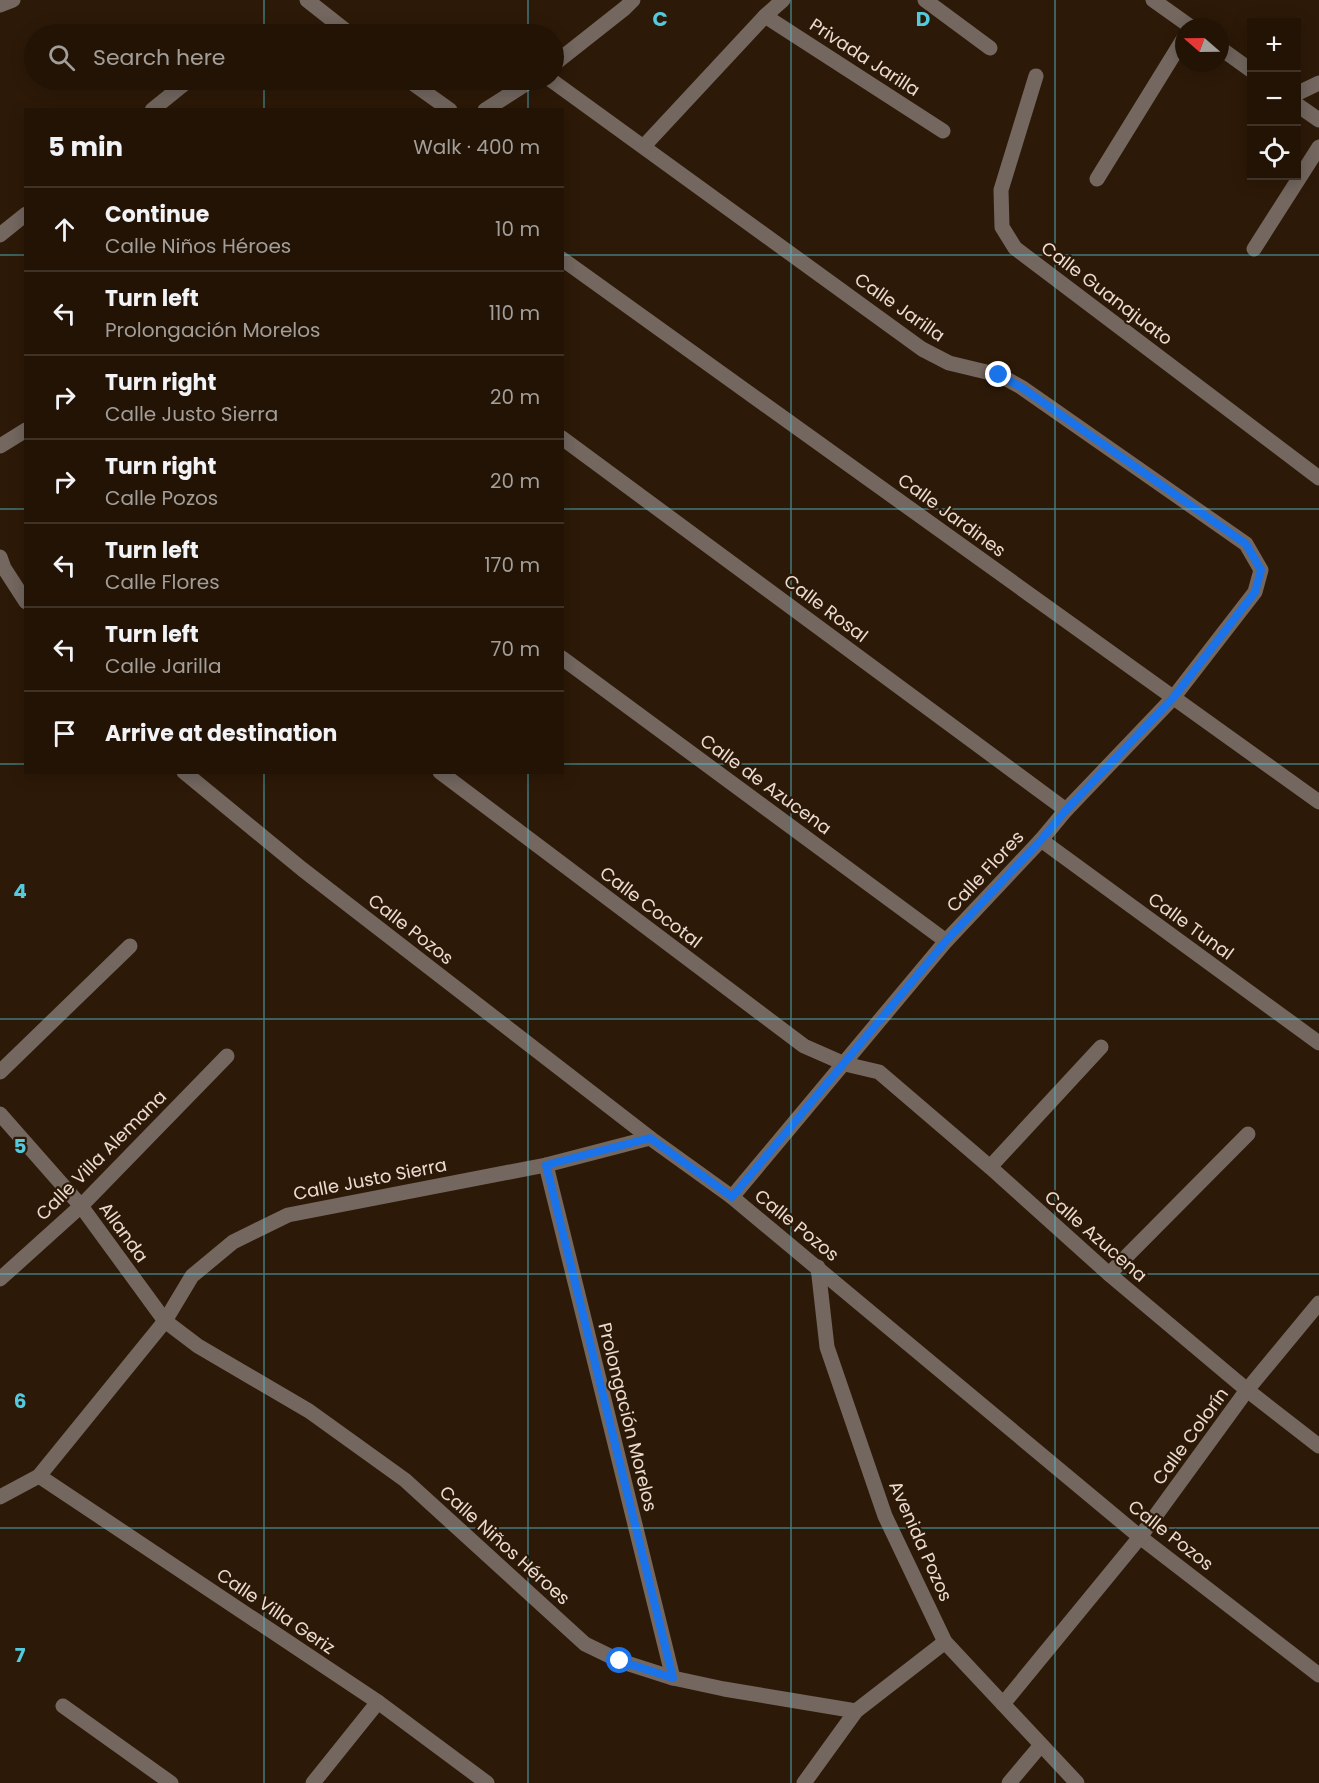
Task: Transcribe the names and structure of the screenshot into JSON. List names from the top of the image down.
{
  "streets": {
    "street": [
      "Privada Jarilla",
      "Calle Guanajuato",
      "Calle Jarilla",
      "Calle Jardines",
      "Calle Rosal",
      "Calle de Azucena",
      "Calle Flores",
      "Calle Cocotal",
      "Calle Tunal",
      "Calle Pozos",
      "Calle Villa Alemana",
      "Calle Justo Sierra",
      "Allanda",
      "Calle Azucena",
      "Prolongación Morelos",
      "Calle Colorín",
      "Avenida Pozos",
      "Calle Niños Héroes",
      "Calle Villa Geriz"
    ]
  },
  "crossings": [
    ["Calle Jarilla", "Calle Flores"],
    ["Calle Jardines", "Calle Flores"],
    ["Calle Rosal", "Calle Flores"],
    ["Calle de Azucena", "Calle Flores"],
    ["Calle Flores", "Calle Cocotal"],
    ["Calle Flores", "Calle Tunal"],
    ["Calle Flores", "Calle Pozos"],
    ["Calle Flores", "Calle Azucena"],
    ["Calle Cocotal", "Calle Azucena"],
    ["Calle Pozos", "Calle Justo Sierra"],
    ["Calle Pozos", "Calle Colorín"],
    ["Calle Pozos", "Avenida Pozos"],
    ["Calle Villa Alemana", "Allanda"],
    ["Calle Justo Sierra", "Allanda"],
    ["Calle Justo Sierra", "Prolongación Morelos"],
    ["Calle Justo Sierra", "Calle Niños Héroes"],
    ["Calle Justo Sierra", "Calle Villa Geriz"],
    ["Allanda", "Calle Niños Héroes"],
    ["Calle Azucena", "Calle Colorín"],
    ["Prolongación Morelos", "Calle Niños Héroes"],
    ["Calle Colorín", "Avenida Pozos"]
  ],
  "north": "left",
  "page": {
    "map_buttons": ["+", "−"],
    "search": "Search here",
    "heading": ["5 min", "Walk · 400 m"],
    "list": [
      ["Continue", "Calle Niños Héroes", "10 m"],
      ["Turn left", "Prolongación Morelos", "110 m"],
      ["Turn right", "Calle Justo Sierra", "20 m"],
      ["Turn right", "Calle Pozos", "20 m"],
      ["Turn left", "Calle Flores", "170 m"],
      ["Turn left", "Calle Jarilla", "70 m"],
      "Arrive at destination"
    ]
  },
  "grid": {
    "columns": ["C", "D"],
    "rows": [
      "4",
      "5",
      "6",
      "7"
    ]
  }
}
